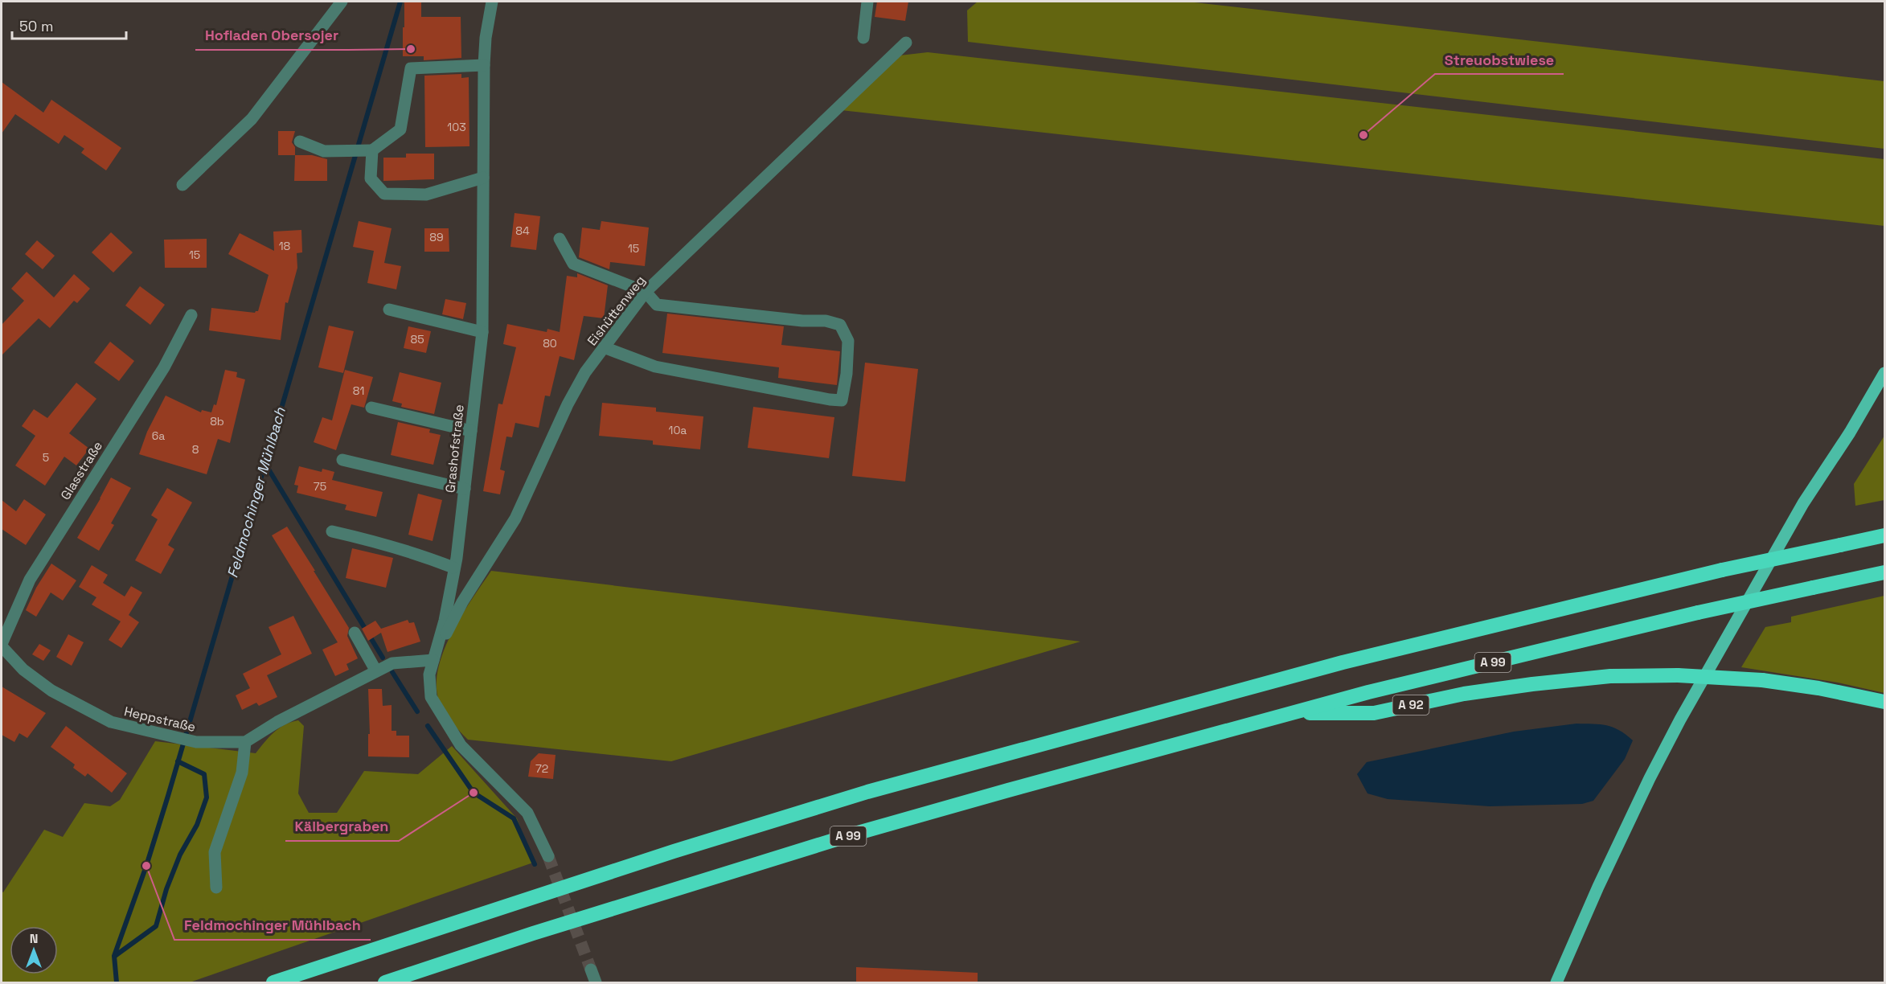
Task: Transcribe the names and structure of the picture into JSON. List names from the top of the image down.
{
  "streets": {
    "highway": ["A 99", "A 92"],
    "street": [
      "Eishüttenweg",
      "Grashofstraße",
      "Glasstraße",
      "Heppstraße"
    ]
  },
  "crossings": [
    ["Eishüttenweg", "Grashofstraße"],
    ["Glasstraße", "Heppstraße"],
    ["A 99", "A 92"]
  ],
  "water": ["Feldmochinger Mühlbach"],
  "places": [
    "Hofladen Obersojer",
    "Streuobstwiese",
    "Kälbergraben",
    "Feldmochinger Mühlbach"
  ],
  "house_numbers": [
    "103",
    "84",
    "89",
    "18",
    "15",
    "15",
    "85",
    "80",
    "81",
    "8b",
    "10a",
    "6a",
    "8",
    "5",
    "75",
    "72"
  ],
  "scale_bar": "50 m",
  "north": "top"
}
